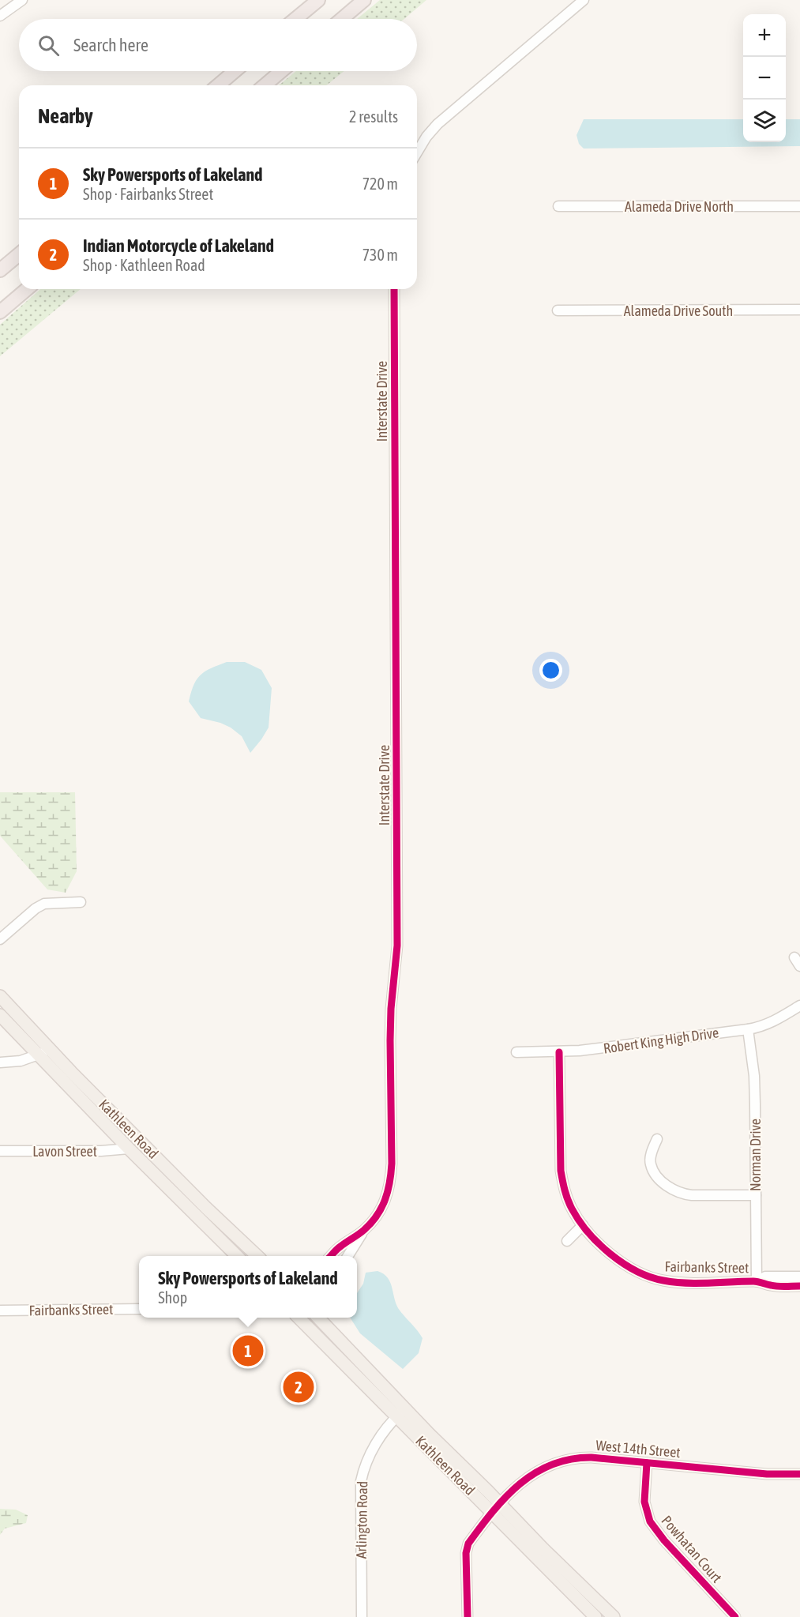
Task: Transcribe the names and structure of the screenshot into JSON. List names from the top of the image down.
{
  "streets": {
    "main road": ["Kathleen Road"],
    "street": [
      "Alameda Drive North",
      "Alameda Drive South",
      "Interstate Drive",
      "Robert King High Drive",
      "Lavon Street",
      "Norman Drive",
      "Fairbanks Street",
      "West 14th Street",
      "Arlington Road",
      "Powhatan Court"
    ]
  },
  "crossings": [
    ["Robert King High Drive", "Norman Drive"],
    ["Robert King High Drive", "Fairbanks Street"],
    ["Kathleen Road", "Lavon Street"],
    ["Kathleen Road", "West 14th Street"],
    ["Kathleen Road", "Arlington Road"],
    ["Norman Drive", "Fairbanks Street"],
    ["West 14th Street", "Powhatan Court"]
  ],
  "page": {
    "map_buttons": ["+", "−"],
    "search": "Search here",
    "heading": ["Nearby", "2 results"],
    "list": [
      {
        "mark": "1",
        "name": "Sky Powersports of Lakeland",
        "note": "Shop · Fairbanks Street",
        "value": "720 m"
      },
      {
        "mark": "2",
        "name": "Indian Motorcycle of Lakeland",
        "note": "Shop · Kathleen Road",
        "value": "730 m"
      }
    ],
    "popup": ["Sky Powersports of Lakeland", "Shop"],
    "pins": ["1", "2"]
  }
}
